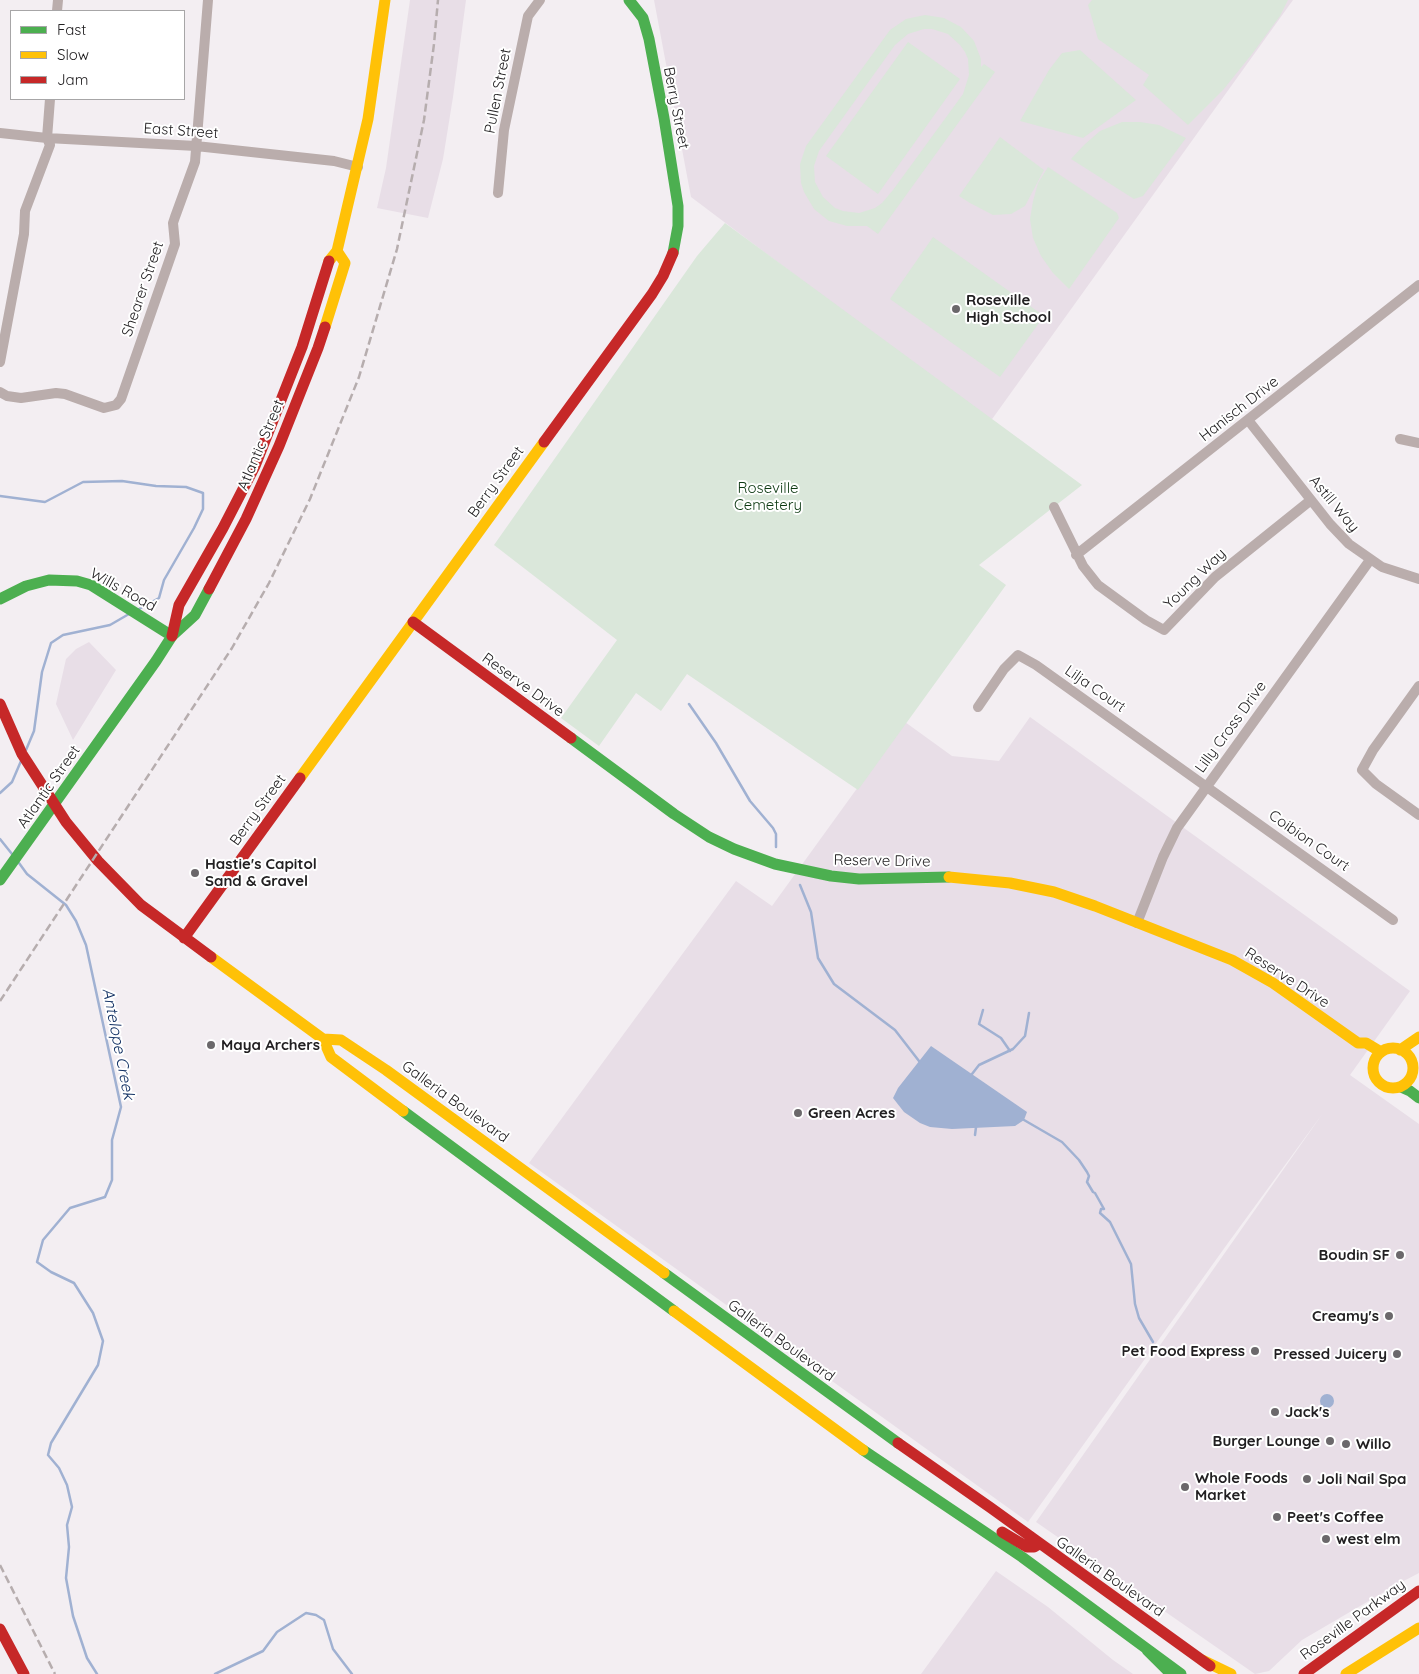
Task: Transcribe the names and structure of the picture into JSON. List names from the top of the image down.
{
  "streets": {
    "main road": [
      "Berry Street",
      "Atlantic Street",
      "Wills Road",
      "Reserve Drive",
      "Galleria Boulevard",
      "Roseville Parkway"
    ],
    "street": [
      "Pullen Street",
      "East Street",
      "Shearer Street",
      "Hanisch Drive",
      "Astill Way",
      "Young Way",
      "Lilja Court",
      "Lilly Cross Drive",
      "Coibion Court"
    ]
  },
  "crossings": [
    ["Berry Street", "Reserve Drive"],
    ["Berry Street", "Galleria Boulevard"],
    ["East Street", "Shearer Street"],
    ["East Street", "Atlantic Street"],
    ["Hanisch Drive", "Astill Way"],
    ["Hanisch Drive", "Young Way"],
    ["Atlantic Street", "Wills Road"],
    ["Astill Way", "Young Way"],
    ["Astill Way", "Lilly Cross Drive"],
    ["Reserve Drive", "Lilly Cross Drive"],
    ["Lilja Court", "Lilly Cross Drive"],
    ["Lilja Court", "Coibion Court"],
    ["Lilly Cross Drive", "Coibion Court"]
  ],
  "water": ["Antelope Creek"],
  "parks": ["Roseville Cemetery"],
  "places": [
    "Roseville High School",
    "Hastie's Capitol Sand & Gravel",
    "Maya Archers",
    "Green Acres",
    "Boudin SF",
    "Creamy's",
    "Pet Food Express",
    "Pressed Juicery",
    "Jack's",
    "Burger Lounge",
    "Willo",
    "Joli Nail Spa",
    "Whole Foods Market",
    "Peet's Coffee",
    "west elm"
  ],
  "legend": ["Fast", "Slow", "Jam"]
}
